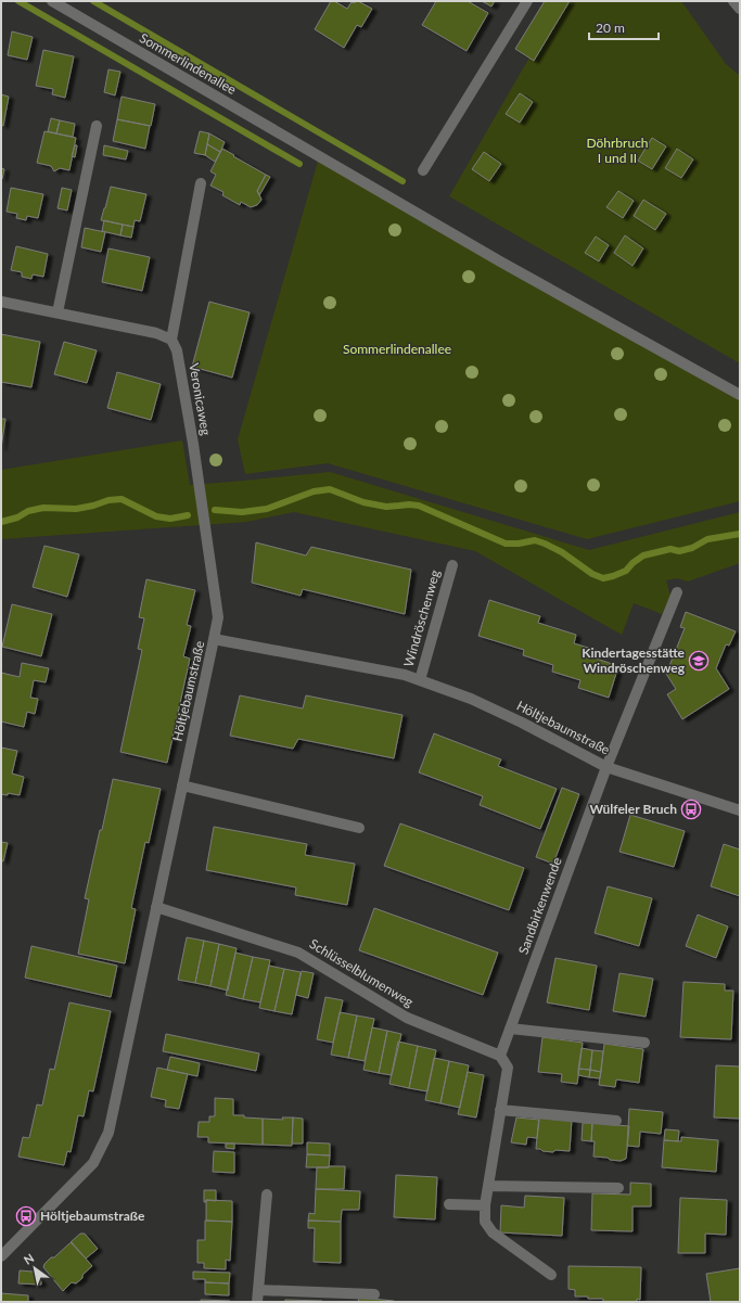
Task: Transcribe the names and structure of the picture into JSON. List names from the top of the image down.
{
  "streets": {
    "street": [
      "Sommerlindenallee",
      "Veronicaweg",
      "Windröschenweg",
      "Höltjebaumstraße",
      "Sandbirkenwende",
      "Schlüsselblumenweg"
    ]
  },
  "crossings": [
    ["Veronicaweg", "Höltjebaumstraße"],
    ["Windröschenweg", "Höltjebaumstraße"],
    ["Höltjebaumstraße", "Sandbirkenwende"],
    ["Höltjebaumstraße", "Schlüsselblumenweg"],
    ["Sandbirkenwende", "Schlüsselblumenweg"]
  ],
  "parks": ["Döhrbruch I und II", "Sommerlindenallee"],
  "places": {
    "school or university": ["Kindertagesstätte Windröschenweg"],
    "bus stop": ["Wülfeler Bruch", "Höltjebaumstraße"]
  },
  "scale_bar": "20 m",
  "north": "top left"
}
